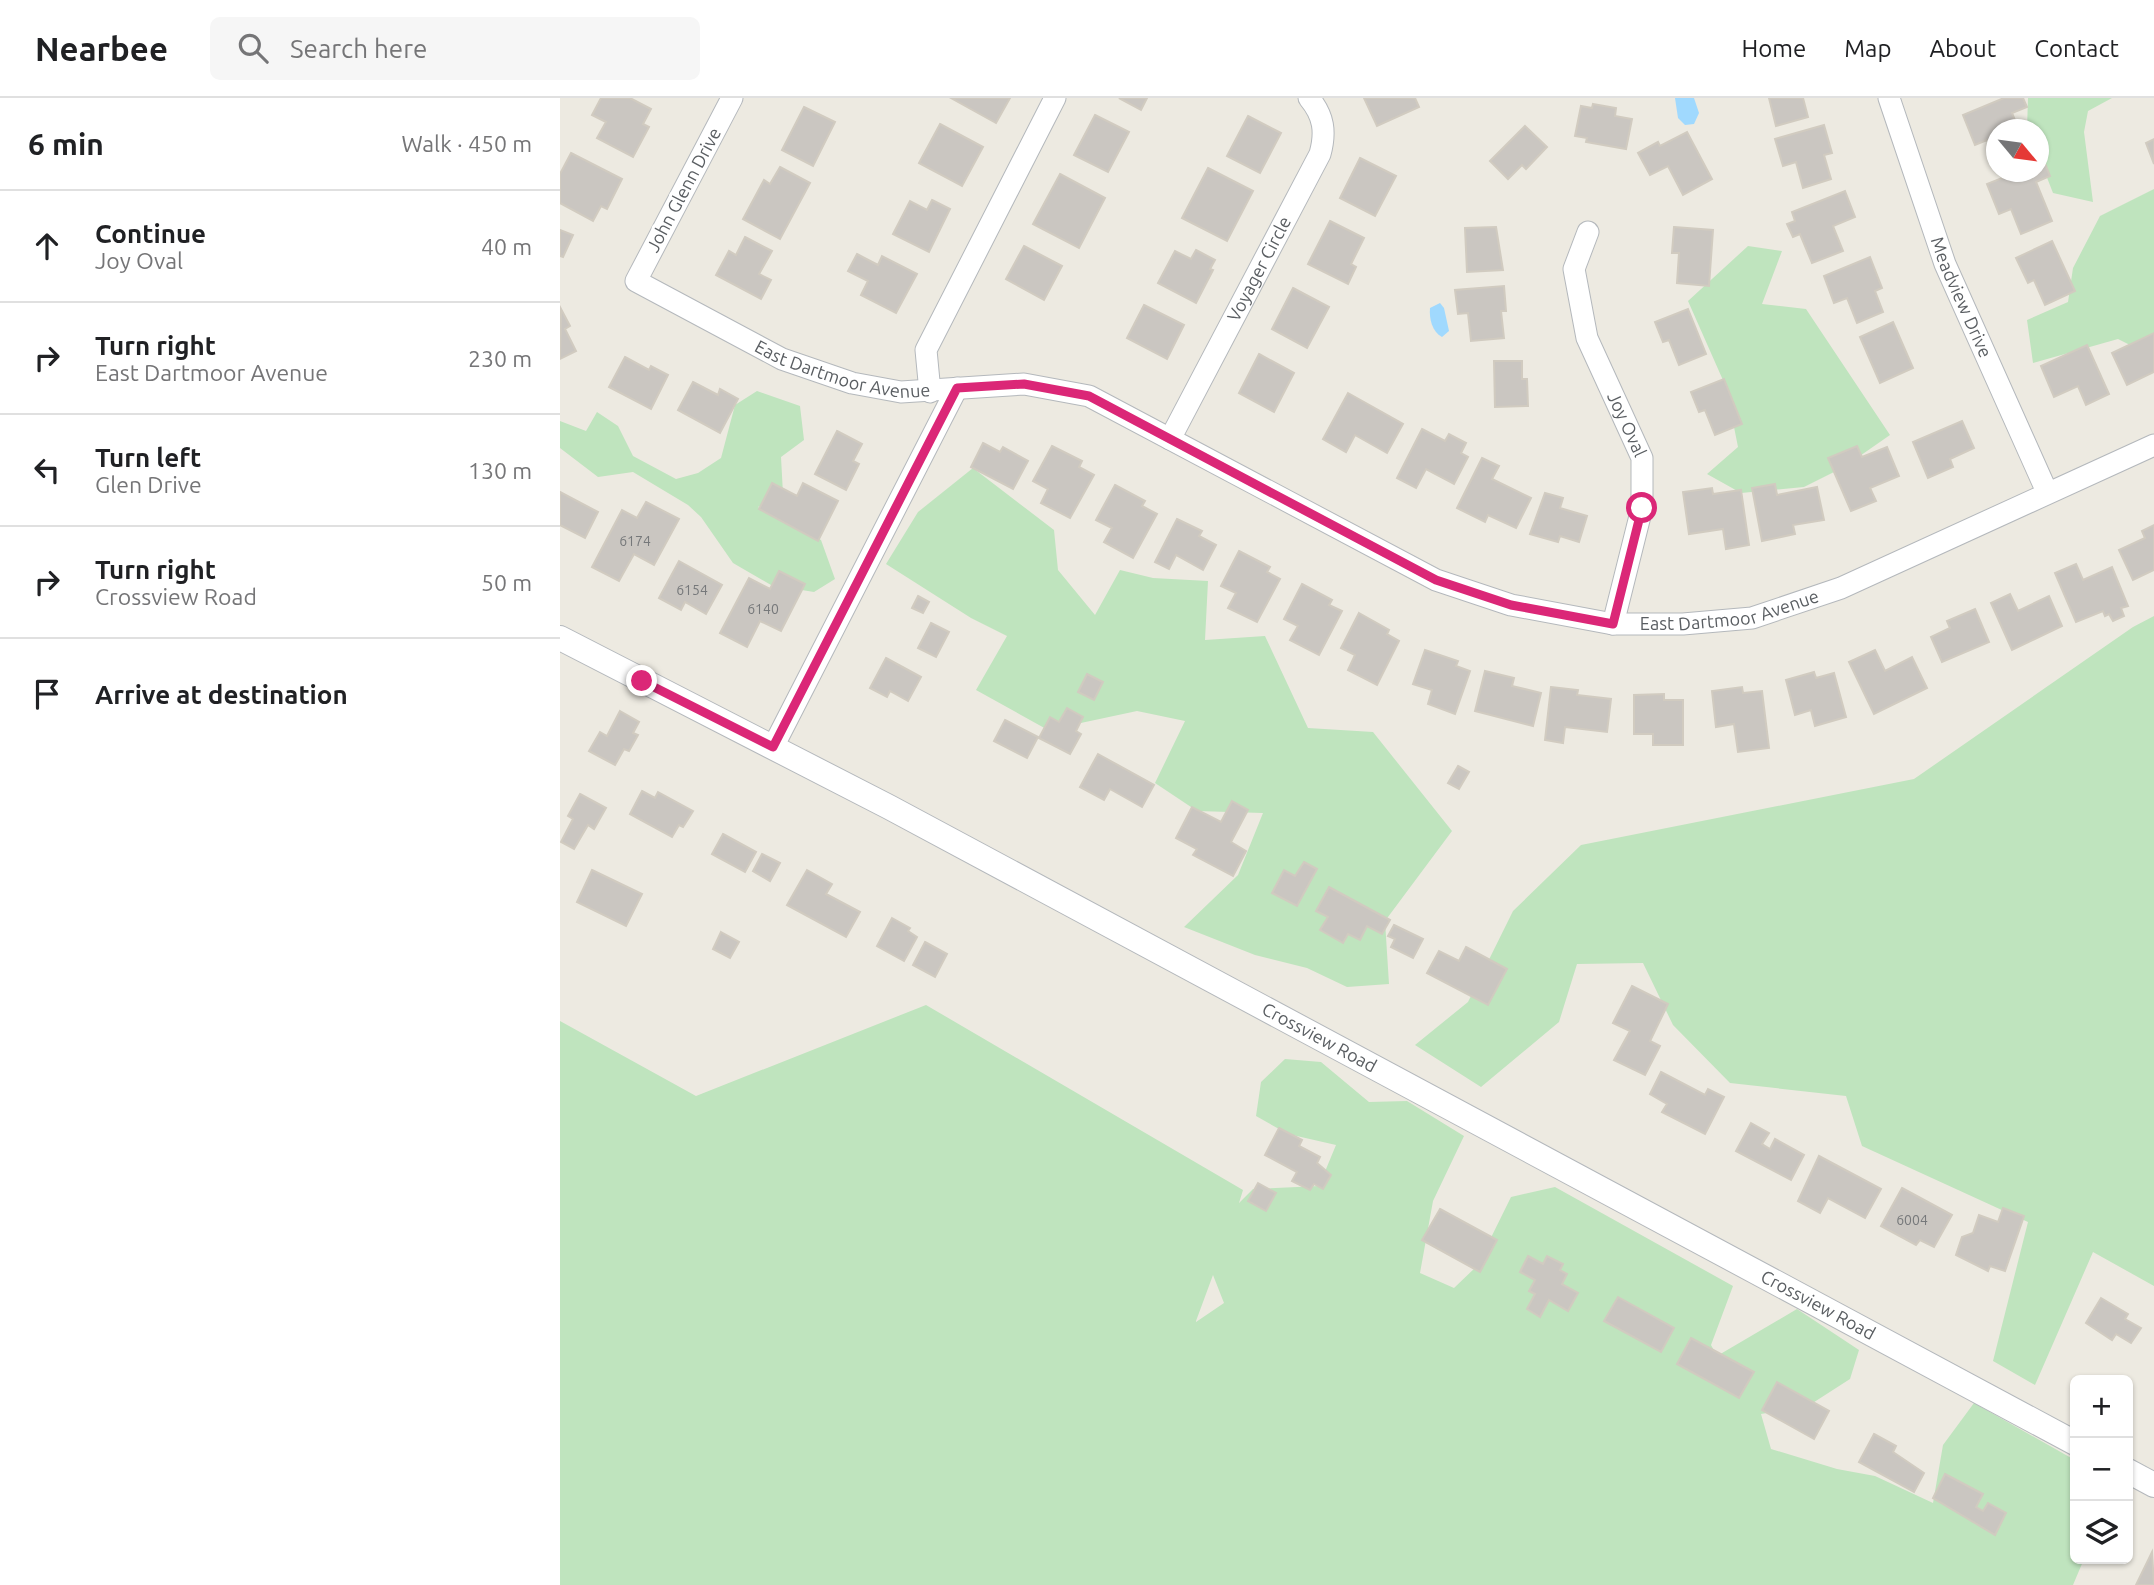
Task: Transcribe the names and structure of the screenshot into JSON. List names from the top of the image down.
{
  "streets": {
    "street": [
      "John Glenn Drive",
      "Voyager Circle",
      "Meadview Drive",
      "East Dartmoor Avenue",
      "Joy Oval",
      "Crossview Road"
    ]
  },
  "crossings": [
    ["John Glenn Drive", "East Dartmoor Avenue"],
    ["Voyager Circle", "East Dartmoor Avenue"],
    ["Meadview Drive", "East Dartmoor Avenue"],
    ["East Dartmoor Avenue", "Joy Oval"]
  ],
  "house_numbers": [
    "6174",
    "6154",
    "6140",
    "6004"
  ],
  "north": "bottom right",
  "page": {
    "header": "Nearbee",
    "search": "Search here",
    "nav": [
      "Home",
      "Map",
      "About",
      "Contact"
    ],
    "heading": ["6 min", "Walk · 450 m"],
    "list": [
      ["Continue", "Joy Oval", "40 m"],
      ["Turn right", "East Dartmoor Avenue", "230 m"],
      ["Turn left", "Glen Drive", "130 m"],
      ["Turn right", "Crossview Road", "50 m"],
      "Arrive at destination"
    ],
    "map_buttons": ["+", "−"]
  }
}
